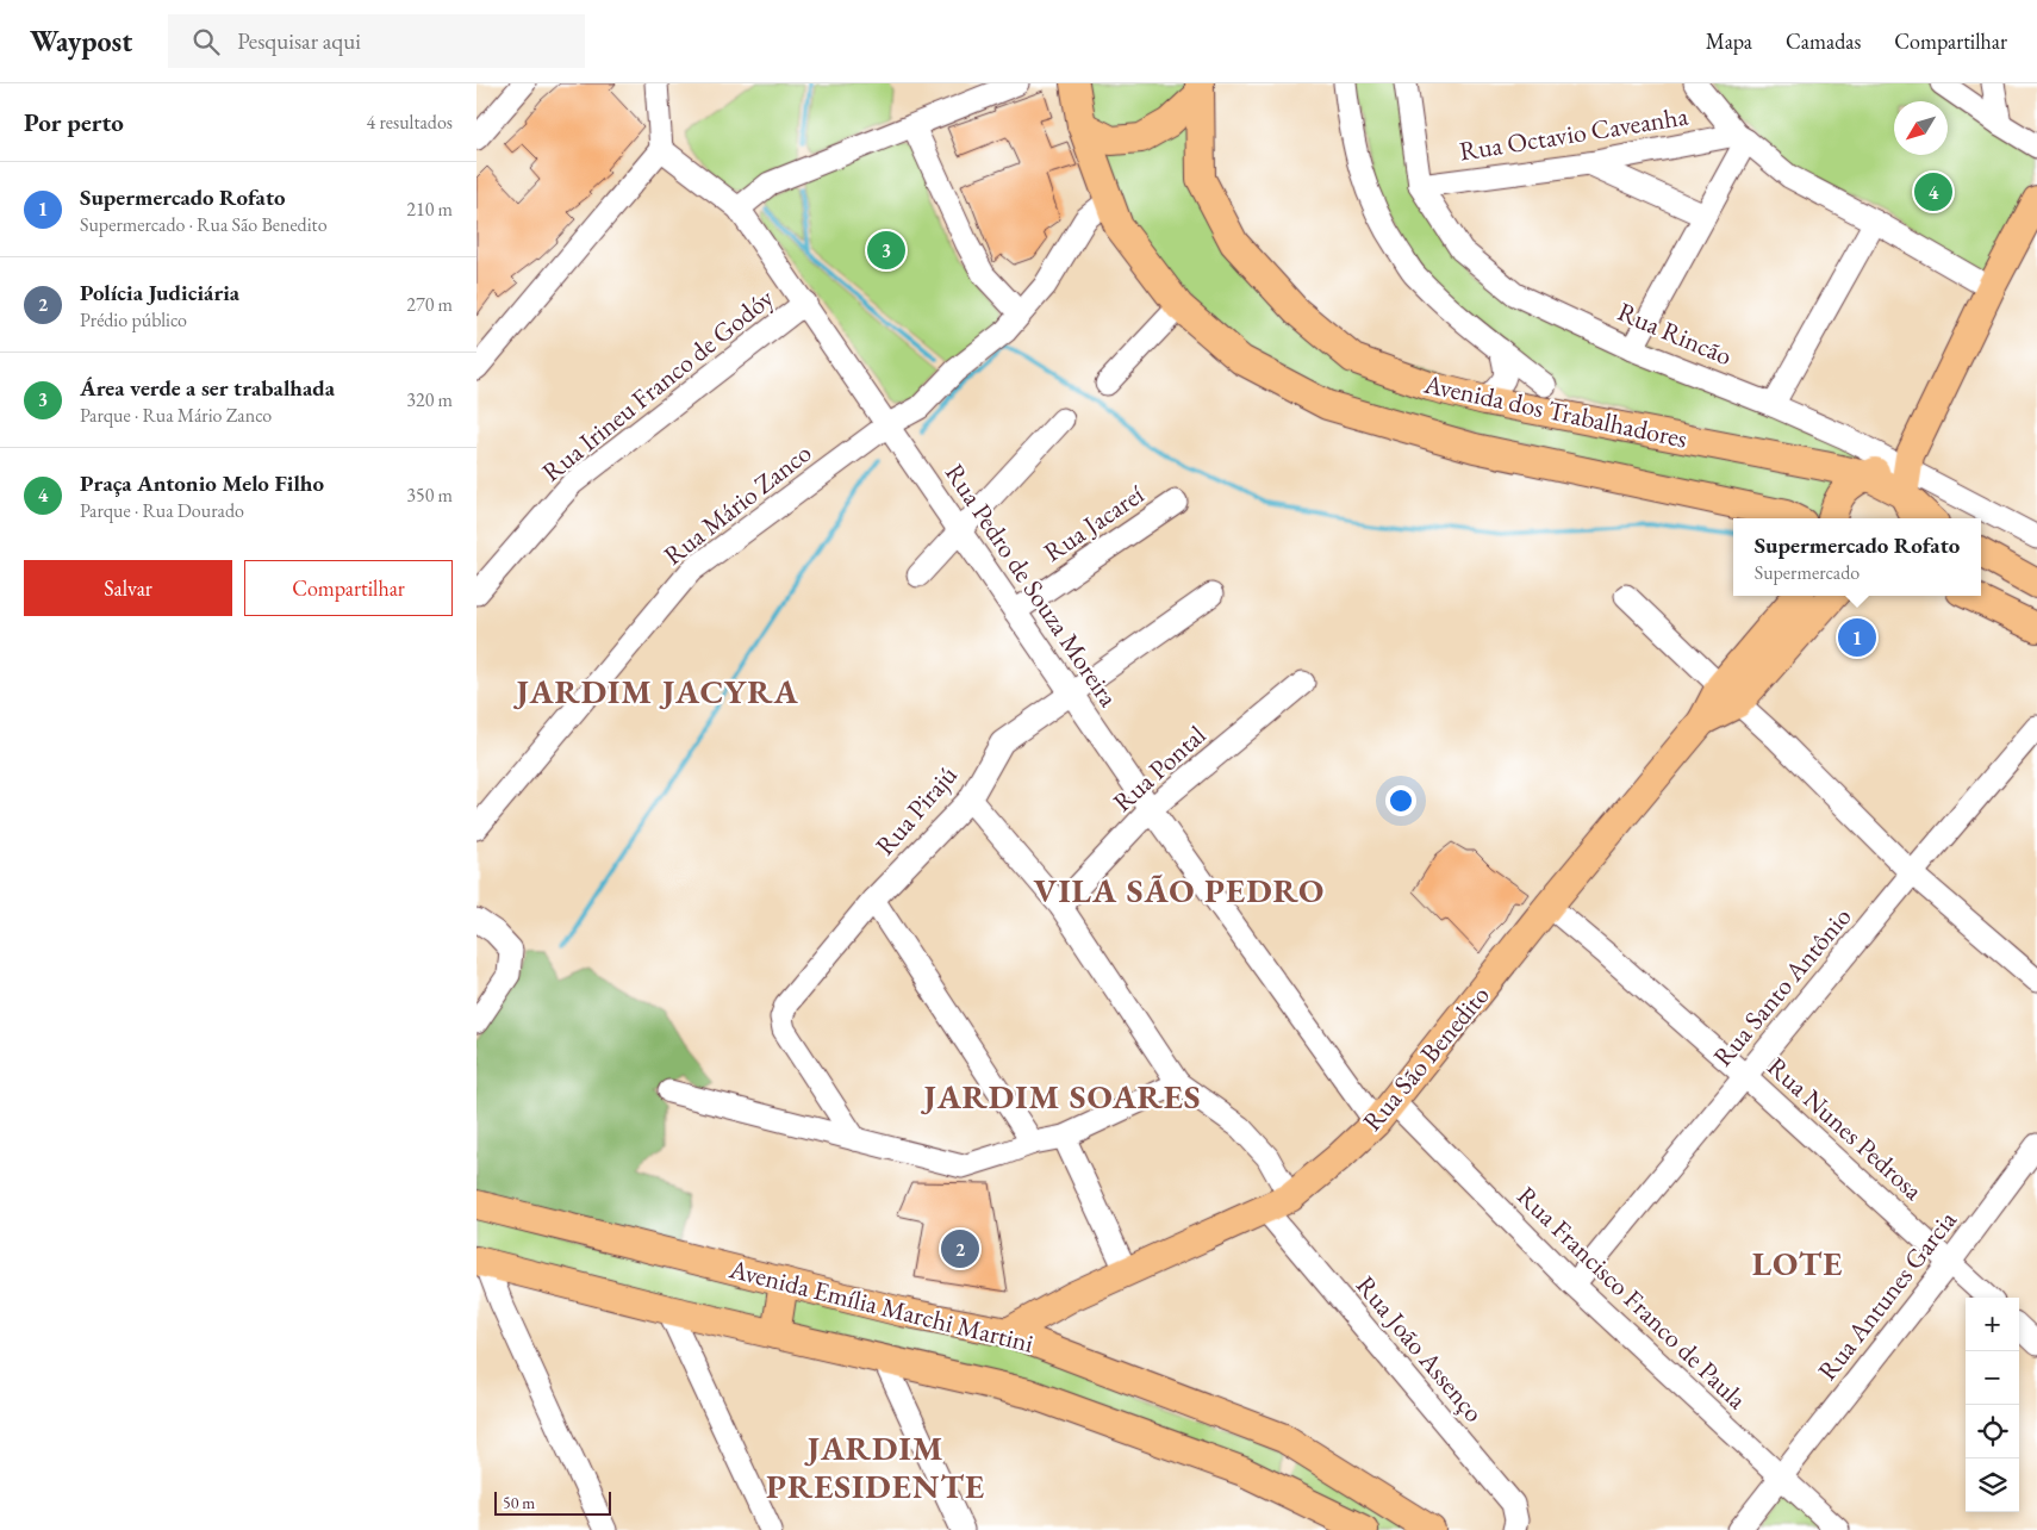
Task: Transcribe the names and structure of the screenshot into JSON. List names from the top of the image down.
{
  "streets": {
    "main road": ["Avenida dos Trabalhadores", "Rua São Benedito", "Avenida Emília Marchi Martini"],
    "street": [
      "Rua Octavio Caveanha",
      "Rua Rincão",
      "Rua Irineu Franco de Godóy",
      "Rua Mário Zanco",
      "Rua Jacareí",
      "Rua Pedro de Souza Moreira",
      "Rua Pontal",
      "Rua Pirajú",
      "Rua Santo Antônio",
      "Rua Nunes Pedrosa",
      "Rua Antunes Garcia",
      "Rua Francisco Franco de Paula",
      "Rua João Assenço"
    ]
  },
  "crossings": [
    ["Rua Octavio Caveanha", "Rua Rincão"],
    ["Rua Rincão", "Avenida dos Trabalhadores"],
    ["Rua Irineu Franco de Godóy", "Rua Pedro de Souza Moreira"],
    ["Avenida dos Trabalhadores", "Rua Mário Zanco"],
    ["Rua Mário Zanco", "Rua Pedro de Souza Moreira"],
    ["Rua Jacareí", "Rua Pedro de Souza Moreira"],
    ["Rua Pedro de Souza Moreira", "Rua Pontal"],
    ["Rua Pedro de Souza Moreira", "Rua Pirajú"],
    ["Rua Pedro de Souza Moreira", "Rua São Benedito"],
    ["Rua Santo Antônio", "Rua Nunes Pedrosa"],
    ["Rua Santo Antônio", "Rua Francisco Franco de Paula"],
    ["Rua São Benedito", "Rua Nunes Pedrosa"],
    ["Rua São Benedito", "Rua Francisco Franco de Paula"],
    ["Rua São Benedito", "Avenida Emília Marchi Martini"],
    ["Rua São Benedito", "Rua João Assenço"],
    ["Rua Nunes Pedrosa", "Rua Antunes Garcia"],
    ["Rua Antunes Garcia", "Rua Francisco Franco de Paula"]
  ],
  "districts": [
    "JARDIM JACYRA",
    "VILA SÃO PEDRO",
    "JARDIM SOARES",
    "LOTE",
    "JARDIM PRESIDENTE"
  ],
  "scale_bar": "50 m",
  "north": "bottom left",
  "page": {
    "header": "Waypost",
    "search": "Pesquisar aqui",
    "nav": ["Mapa", "Camadas", "Compartilhar"],
    "heading": ["Por perto", "4 resultados"],
    "list": [
      {
        "mark": "1",
        "name": "Supermercado Rofato",
        "note": "Supermercado · Rua São Benedito",
        "value": "210 m"
      },
      {
        "mark": "2",
        "name": "Polícia Judiciária",
        "note": "Prédio público",
        "value": "270 m"
      },
      {
        "mark": "3",
        "name": "Área verde a ser trabalhada",
        "note": "Parque · Rua Mário Zanco",
        "value": "320 m"
      },
      {
        "mark": "4",
        "name": "Praça Antonio Melo Filho",
        "note": "Parque · Rua Dourado",
        "value": "350 m"
      }
    ],
    "pins": [
      "4",
      "3",
      "1",
      "2"
    ],
    "popup": ["Supermercado Rofato", "Supermercado"],
    "buttons": ["Salvar", "Compartilhar"],
    "map_buttons": ["+", "−"],
    "scale": "50 m"
  }
}
